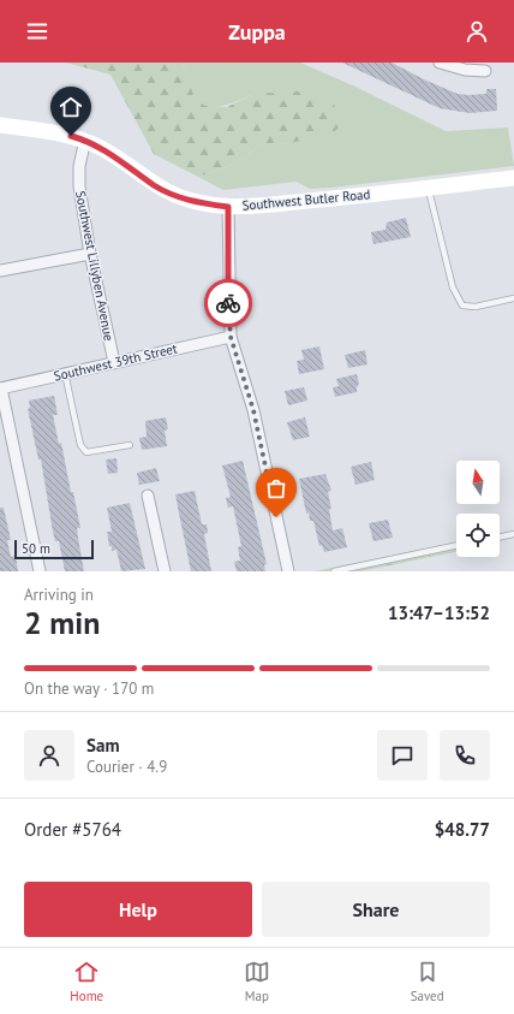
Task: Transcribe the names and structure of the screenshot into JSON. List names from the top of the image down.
{
  "streets": {
    "main road": ["Southwest Butler Road"],
    "street": ["Southwest Lillyben Avenue", "Southwest 39th Street"]
  },
  "crossings": [
    ["Southwest Butler Road", "Southwest Lillyben Avenue"],
    ["Southwest Lillyben Avenue", "Southwest 39th Street"]
  ],
  "scale_bar": "50 m",
  "north": "top",
  "page": {
    "header": "Zuppa",
    "scale": "50 m",
    "heading": ["2 min", "Arriving in", "13:47–13:52"],
    "panel": [
      "Sam",
      "Courier · 4.9",
      "Order #5764",
      "$48.77"
    ],
    "bar": "On the way · 170 m",
    "buttons": ["Help", "Share"],
    "tabs": ["Home", "Map", "Saved"]
  }
}
